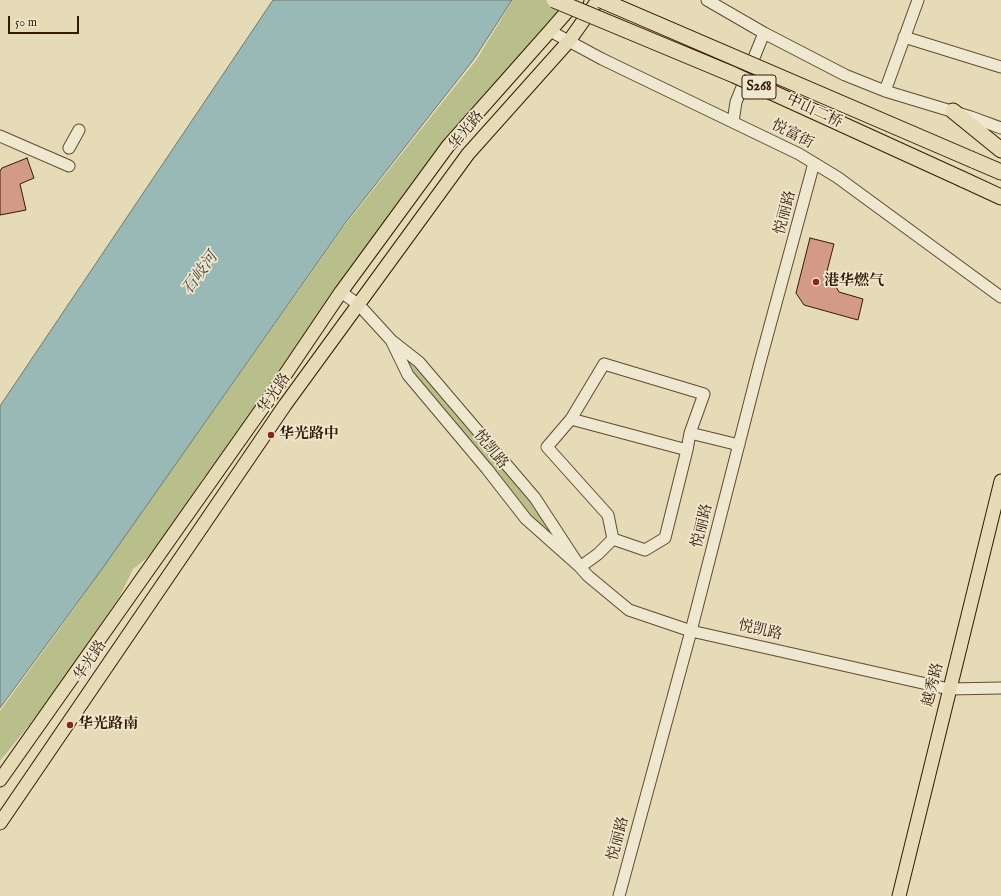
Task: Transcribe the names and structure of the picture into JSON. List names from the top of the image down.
{
  "streets": {
    "highway": ["S268", "中山二桥"],
    "main road": ["华光路", "越秀路"],
    "street": ["悦富街", "悦丽路", "悦凯路"]
  },
  "crossings": [
    ["S268", "中山二桥"],
    ["华光路", "悦富街"],
    ["华光路", "悦凯路"],
    ["悦富街", "悦丽路"],
    ["悦丽路", "悦凯路"],
    ["悦凯路", "越秀路"]
  ],
  "water": ["石岐河"],
  "places": ["港华燃气", "华光路中", "华光路南"],
  "scale_bar": "50 m"
}
